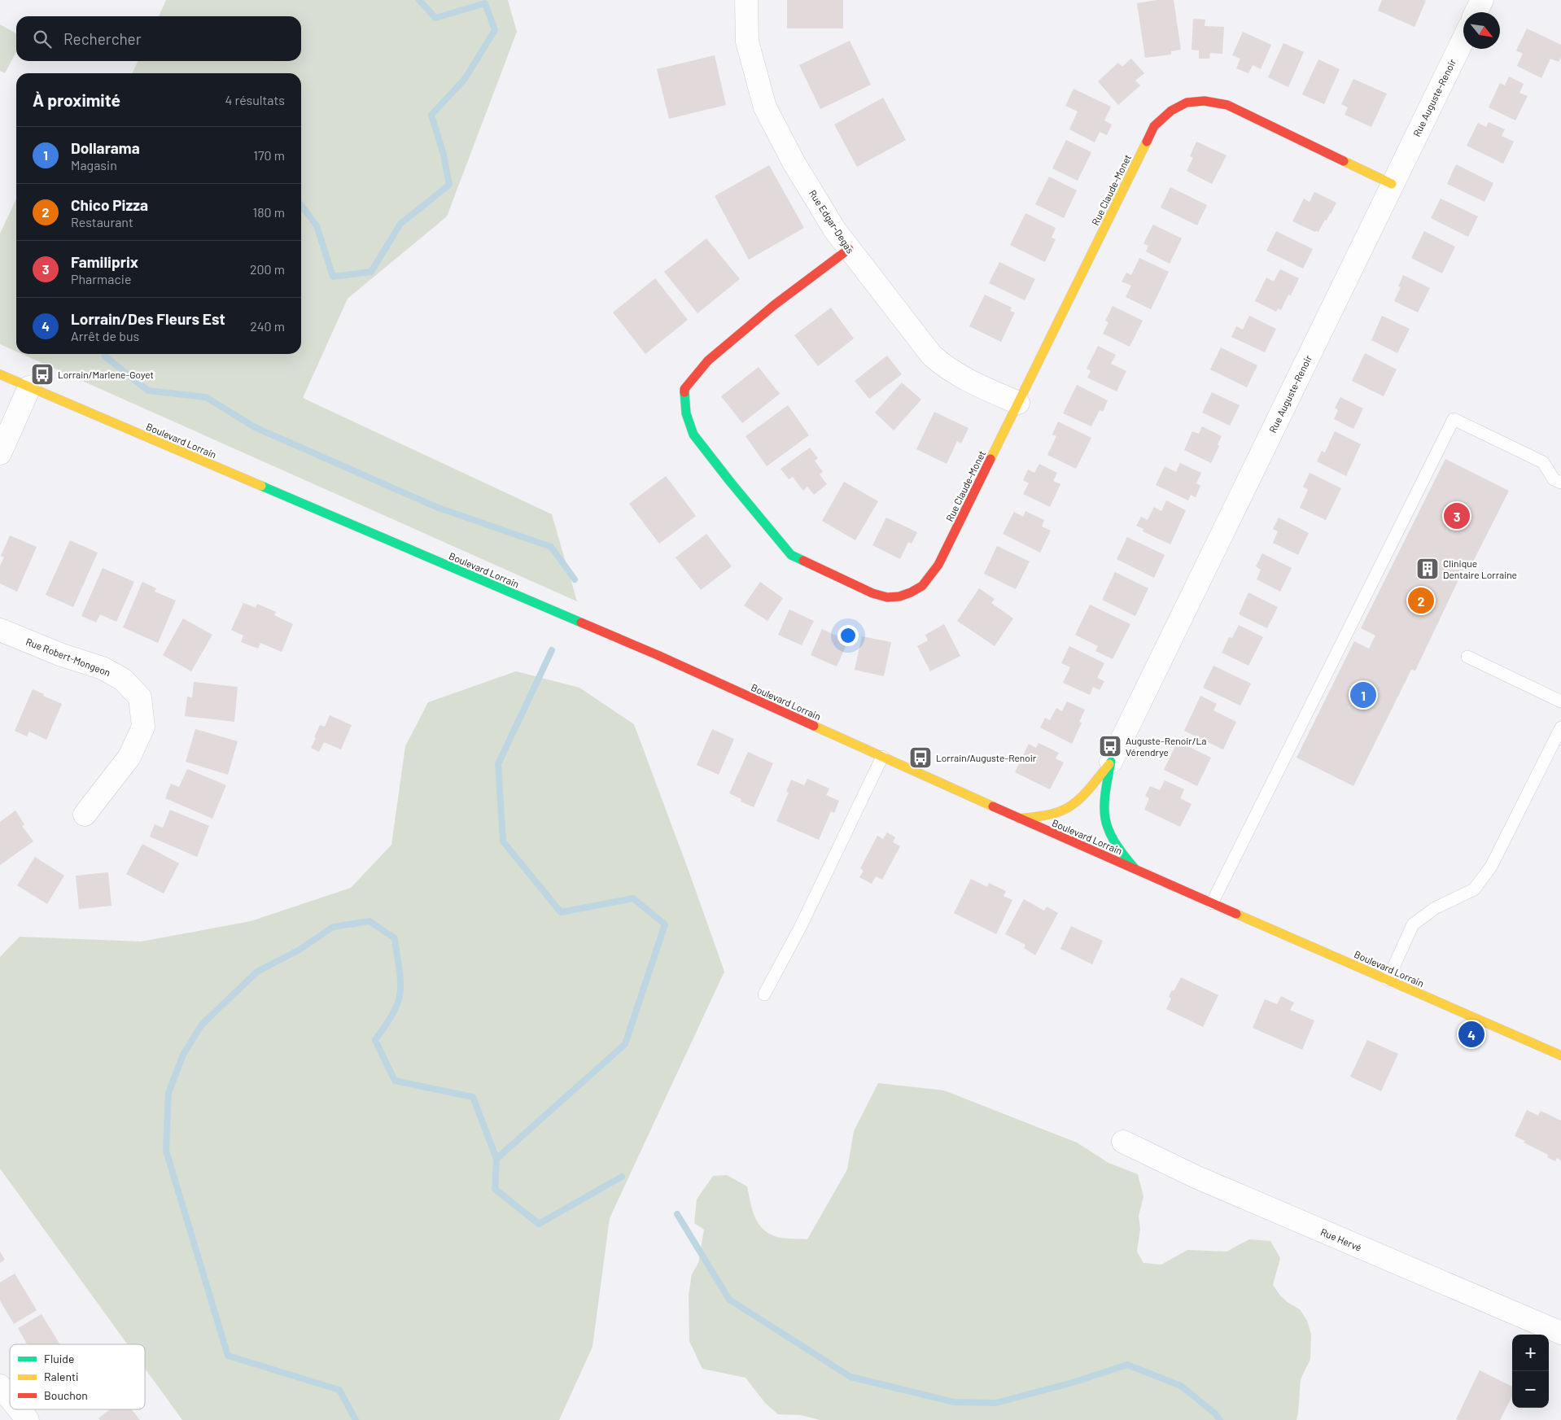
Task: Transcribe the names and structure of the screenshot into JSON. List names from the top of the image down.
{
  "streets": {
    "main road": ["Rue Claude-Monet", "Boulevard Lorrain"],
    "street": [
      "Rue Auguste-Renoir",
      "Rue Edgar-Degas",
      "Rue Robert-Mongeon",
      "Rue Hervé"
    ]
  },
  "crossings": [
    ["Rue Auguste-Renoir", "Rue Claude-Monet"],
    ["Rue Claude-Monet", "Rue Edgar-Degas"]
  ],
  "places": {
    "bus stop": ["Lorrain/Marlene-Goyet", "Auguste-Renoir/La Vérendrye", "Lorrain/Auguste-Renoir"],
    "building": ["Clinique Dentaire Lorraine"]
  },
  "legend": ["Fluide", "Ralenti", "Bouchon"],
  "north": "bottom right",
  "page": {
    "search": "Rechercher",
    "heading": ["À proximité", "4 résultats"],
    "list": [
      {
        "mark": "1",
        "name": "Dollarama",
        "note": "Magasin",
        "value": "170 m"
      },
      {
        "mark": "2",
        "name": "Chico Pizza",
        "note": "Restaurant",
        "value": "180 m"
      },
      {
        "mark": "3",
        "name": "Familiprix",
        "note": "Pharmacie",
        "value": "200 m"
      },
      {
        "mark": "4",
        "name": "Lorrain/Des Fleurs Est",
        "note": "Arrêt de bus",
        "value": "240 m"
      }
    ],
    "pins": [
      "3",
      "2",
      "1",
      "4"
    ],
    "map_buttons": ["+", "−"]
  }
}
